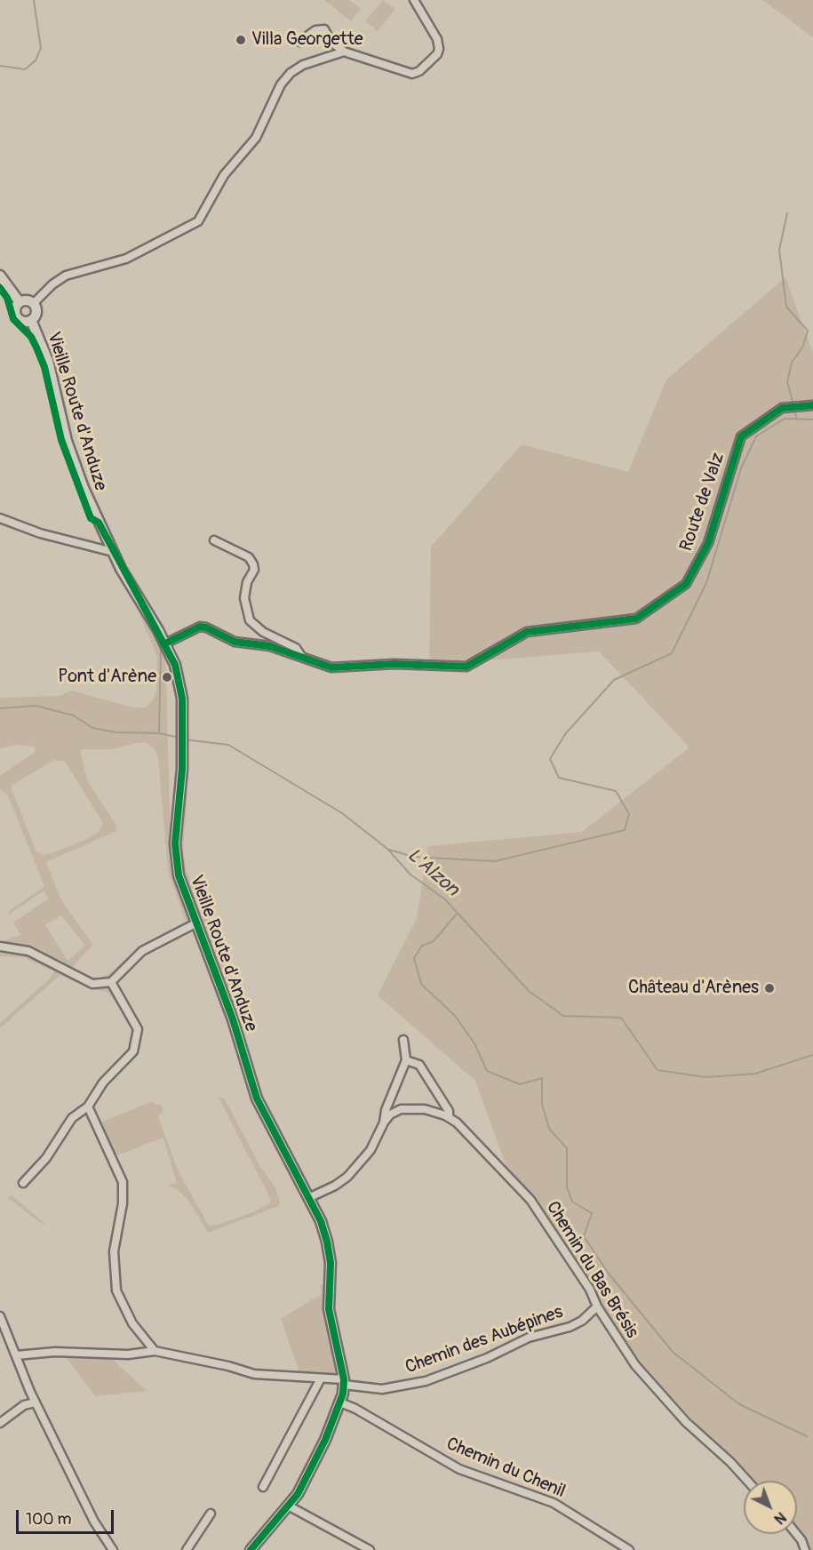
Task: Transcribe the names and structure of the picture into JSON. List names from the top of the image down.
{
  "streets": {
    "street": [
      "Vieille Route d'Anduze",
      "Route de Valz",
      "Chemin du Bas Brésis",
      "Chemin des Aubépines",
      "Chemin du Chenil"
    ]
  },
  "crossings": [
    ["Vieille Route d'Anduze", "Route de Valz"],
    ["Vieille Route d'Anduze", "Chemin des Aubépines"],
    ["Vieille Route d'Anduze", "Chemin du Chenil"],
    ["Chemin du Bas Brésis", "Chemin des Aubépines"]
  ],
  "water": ["L'Alzon"],
  "places": ["Villa Georgette", "Pont d'Arène", "Château d'Arènes"],
  "scale_bar": "100 m",
  "north": "bottom right"
}
